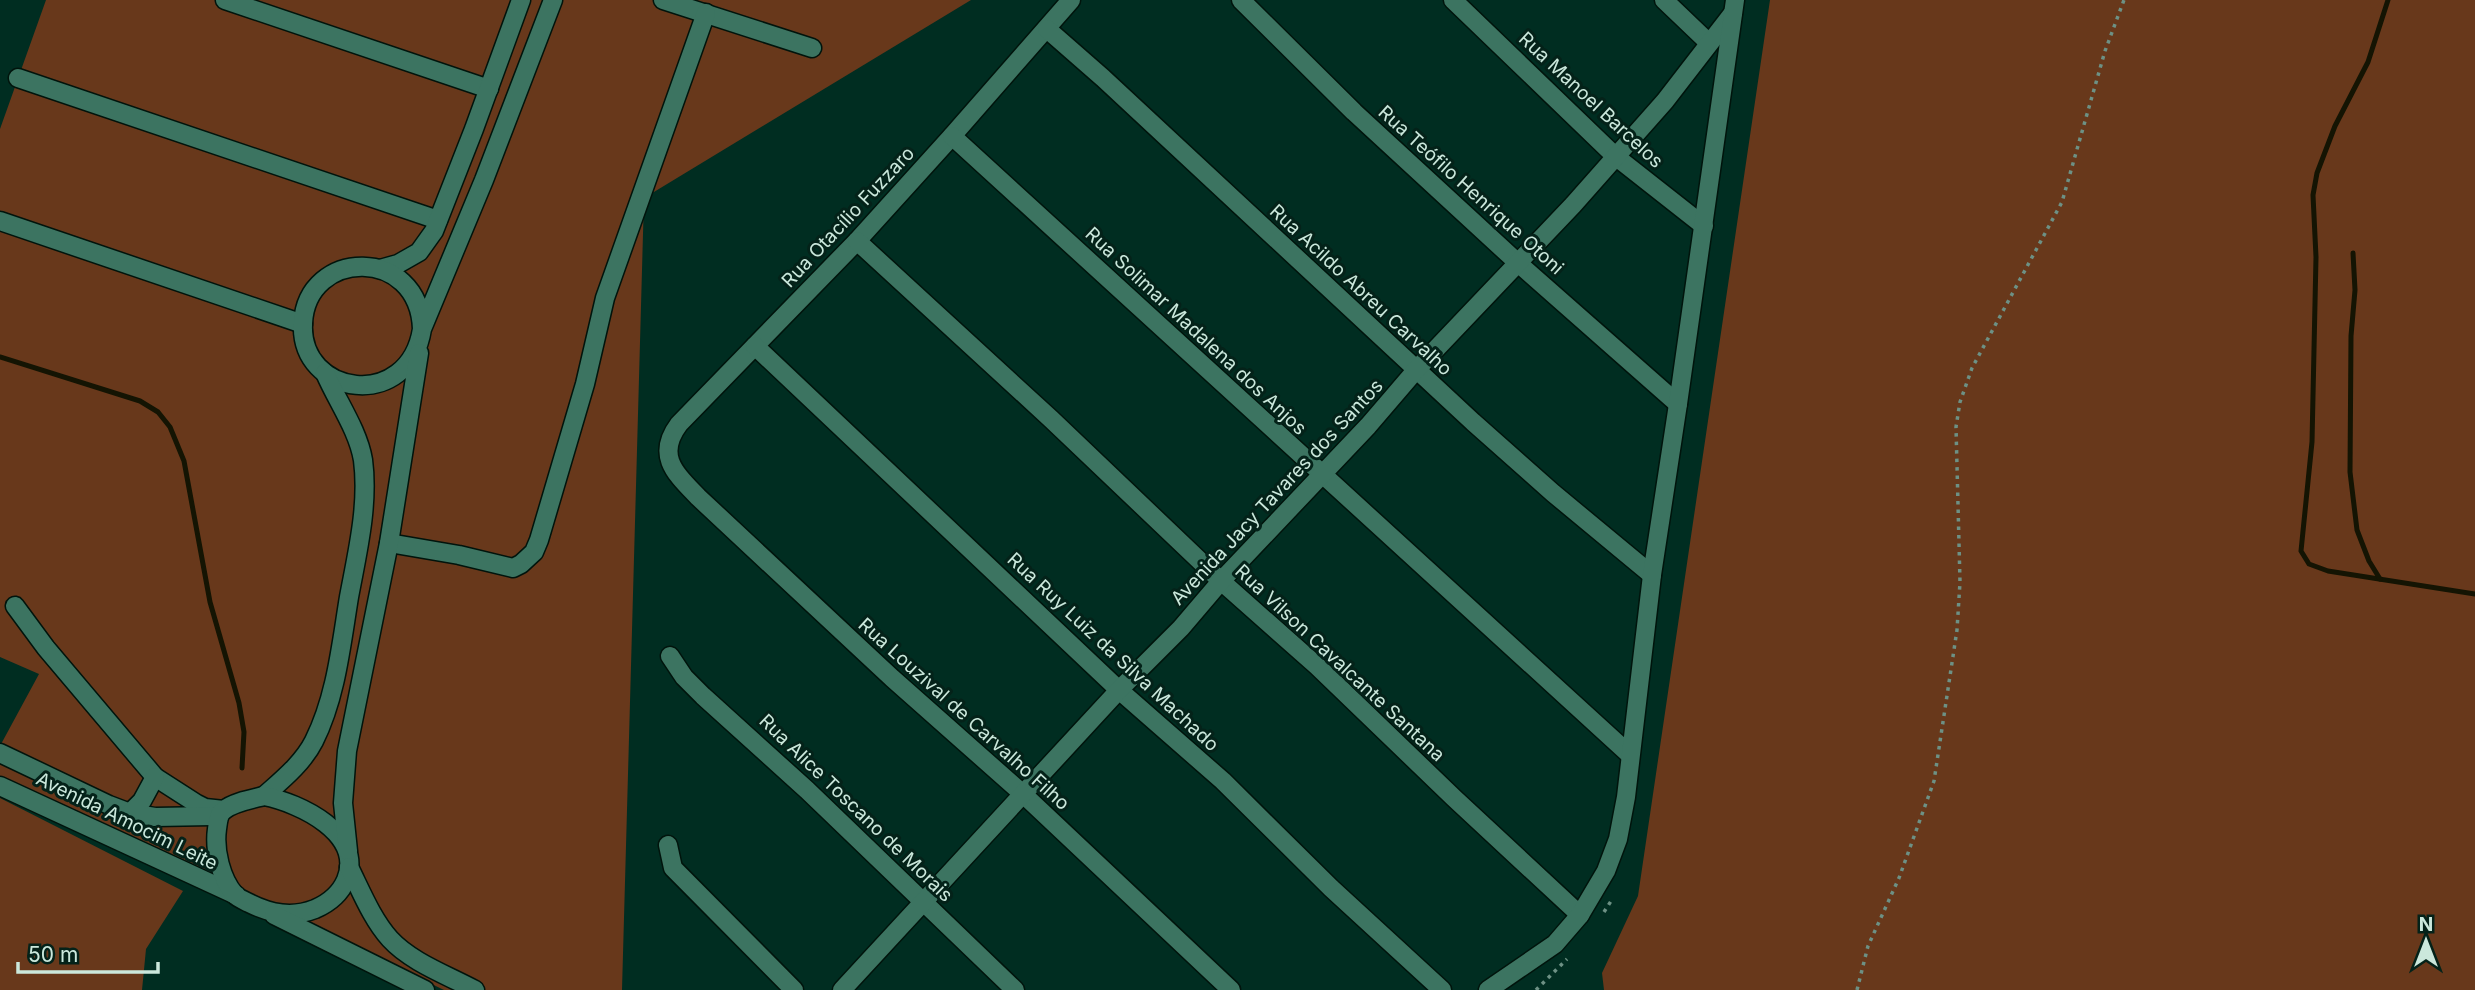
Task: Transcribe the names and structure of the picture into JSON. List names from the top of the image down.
{
  "streets": {
    "street": [
      "Rua Manoel Barcelos",
      "Rua Teófilo Henrique Otoni",
      "Rua Otacílio Fuzzaro",
      "Rua Acildo Abreu Carvalho",
      "Rua Solimar Madalena dos Anjos",
      "Avenida Jacy Tavares dos Santos",
      "Rua Ruy Luiz da Silva Machado",
      "Rua Vilson Cavalcante Santana",
      "Rua Louzival de Carvalho Filho",
      "Rua Alice Toscano de Morais",
      "Avenida Amocim Leite"
    ]
  },
  "crossings": [
    ["Rua Manoel Barcelos", "Avenida Jacy Tavares dos Santos"],
    ["Rua Teófilo Henrique Otoni", "Avenida Jacy Tavares dos Santos"],
    ["Rua Otacílio Fuzzaro", "Rua Acildo Abreu Carvalho"],
    ["Rua Otacílio Fuzzaro", "Rua Solimar Madalena dos Anjos"],
    ["Rua Otacílio Fuzzaro", "Rua Ruy Luiz da Silva Machado"],
    ["Rua Otacílio Fuzzaro", "Rua Vilson Cavalcante Santana"],
    ["Rua Otacílio Fuzzaro", "Rua Louzival de Carvalho Filho"],
    ["Rua Acildo Abreu Carvalho", "Avenida Jacy Tavares dos Santos"],
    ["Rua Solimar Madalena dos Anjos", "Avenida Jacy Tavares dos Santos"],
    ["Avenida Jacy Tavares dos Santos", "Rua Ruy Luiz da Silva Machado"],
    ["Avenida Jacy Tavares dos Santos", "Rua Vilson Cavalcante Santana"],
    ["Avenida Jacy Tavares dos Santos", "Rua Louzival de Carvalho Filho"],
    ["Avenida Jacy Tavares dos Santos", "Rua Alice Toscano de Morais"]
  ],
  "scale_bar": "50 m",
  "north": "top"
}
